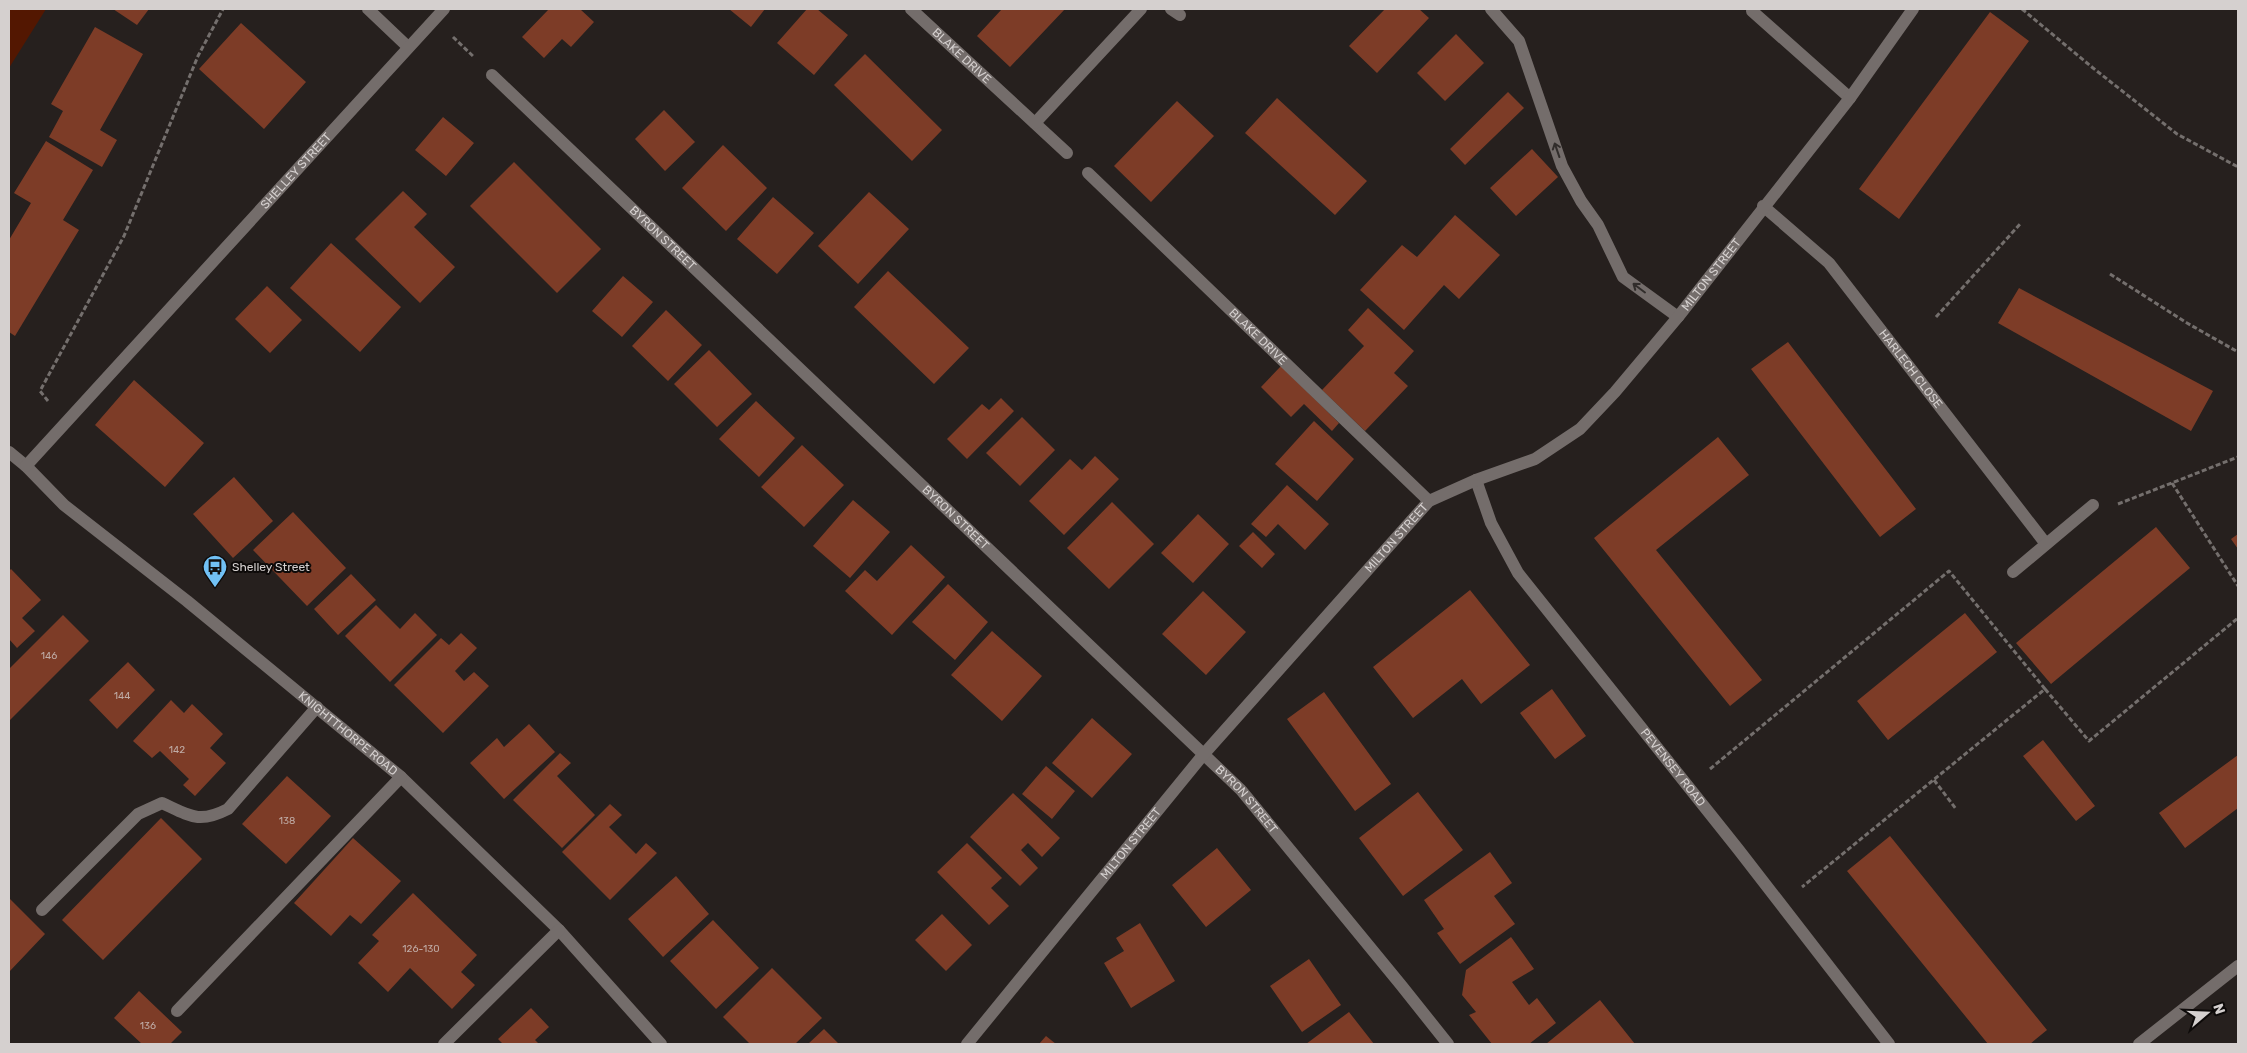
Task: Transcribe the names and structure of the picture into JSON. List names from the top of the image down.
{
  "streets": {
    "street": [
      "BLAKE DRIVE",
      "SHELLEY STREET",
      "BYRON STREET",
      "MILTON STREET",
      "HARLECH CLOSE",
      "KNIGHTTHORPE ROAD",
      "PEVENSEY ROAD"
    ]
  },
  "crossings": [
    ["BLAKE DRIVE", "MILTON STREET"],
    ["SHELLEY STREET", "KNIGHTTHORPE ROAD"],
    ["BYRON STREET", "MILTON STREET"],
    ["MILTON STREET", "HARLECH CLOSE"],
    ["MILTON STREET", "PEVENSEY ROAD"]
  ],
  "places": {
    "bus stop": ["Shelley Street"]
  },
  "house_numbers": [
    "146",
    "144",
    "142",
    "138",
    "126-130",
    "136"
  ],
  "north": "right"
}
